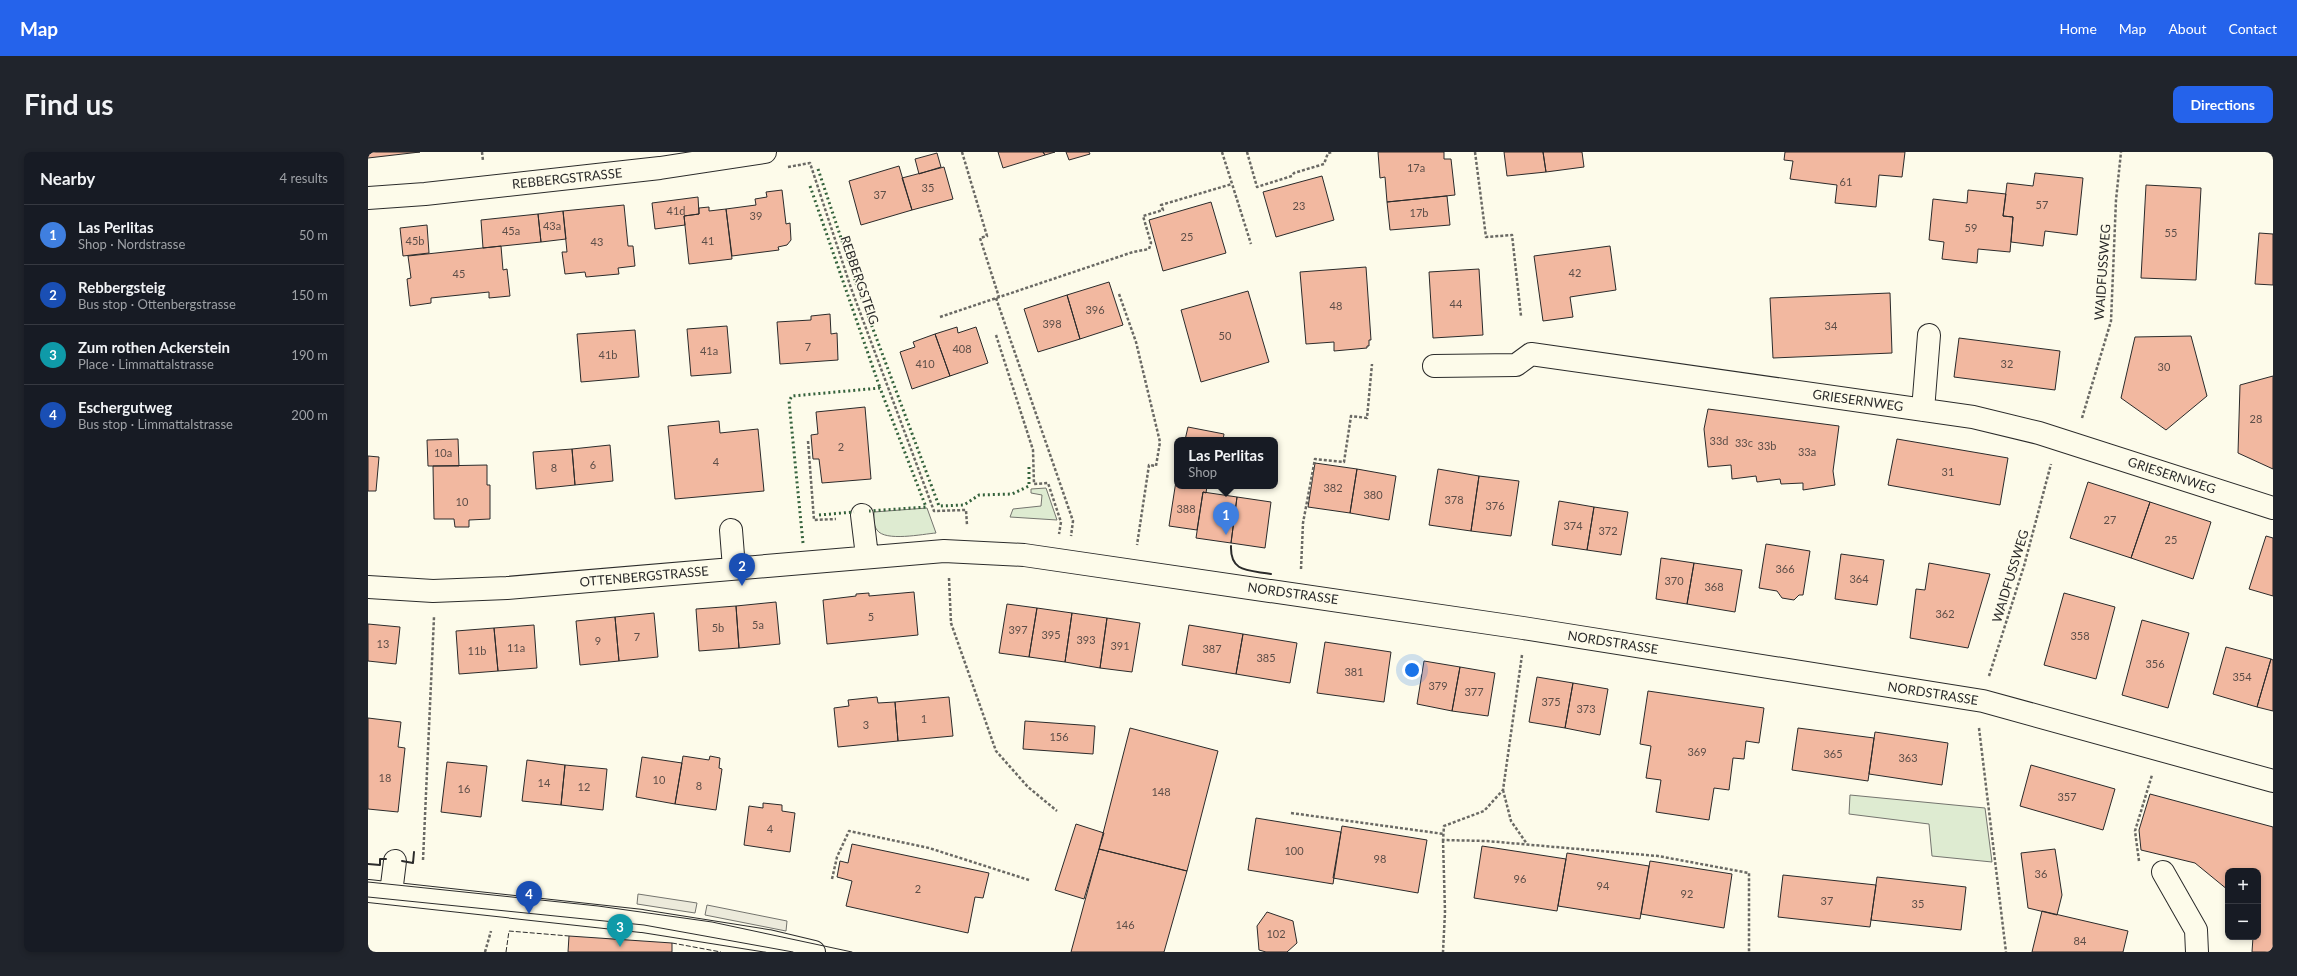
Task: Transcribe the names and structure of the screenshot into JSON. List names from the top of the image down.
{
  "streets": {
    "street": [
      "REBBERGSTRASSE",
      "GRIESERNWEG",
      "OTTENBERGSTRASSE",
      "NORDSTRASSE"
    ],
    "path": ["WAIDFUSSWEG", "REBBERGSTEIG"]
  },
  "crossings": [
    ["OTTENBERGSTRASSE", "NORDSTRASSE"]
  ],
  "house_numbers": [
    "17a",
    "61",
    "35",
    "37",
    "57",
    "23",
    "41d",
    "17b",
    "39",
    "43a",
    "59",
    "45a",
    "55",
    "25",
    "45b",
    "41",
    "43",
    "42",
    "45",
    "44",
    "48",
    "396",
    "398",
    "34",
    "50",
    "7",
    "408",
    "41a",
    "41b",
    "410",
    "32",
    "30",
    "28",
    "33d",
    "33c",
    "33b",
    "2",
    "33a",
    "10a",
    "4",
    "6",
    "8",
    "31",
    "382",
    "380",
    "378",
    "10",
    "376",
    "388",
    "27",
    "374",
    "372",
    "25",
    "366",
    "364",
    "370",
    "368",
    "362",
    "5",
    "5a",
    "5b",
    "397",
    "395",
    "358",
    "7",
    "393",
    "9",
    "13",
    "391",
    "11a",
    "387",
    "11b",
    "385",
    "356",
    "381",
    "354",
    "379",
    "377",
    "375",
    "373",
    "1",
    "3",
    "156",
    "369",
    "365",
    "363",
    "18",
    "10",
    "14",
    "8",
    "12",
    "16",
    "148",
    "357",
    "4",
    "100",
    "98",
    "36",
    "96",
    "94",
    "2",
    "92",
    "37",
    "35",
    "146",
    "102",
    "84"
  ],
  "page": {
    "header": "Map",
    "nav": [
      "Home",
      "Map",
      "About",
      "Contact"
    ],
    "buttons": "Directions",
    "title": "Find us",
    "heading": ["Nearby", "4 results"],
    "list": [
      {
        "mark": "1",
        "name": "Las Perlitas",
        "note": "Shop · Nordstrasse",
        "value": "50 m"
      },
      {
        "mark": "2",
        "name": "Rebbergsteig",
        "note": "Bus stop · Ottenbergstrasse",
        "value": "150 m"
      },
      {
        "mark": "3",
        "name": "Zum rothen Ackerstein",
        "note": "Place · Limmattalstrasse",
        "value": "190 m"
      },
      {
        "mark": "4",
        "name": "Eschergutweg",
        "note": "Bus stop · Limmattalstrasse",
        "value": "200 m"
      }
    ],
    "popup": ["Las Perlitas", "Shop"],
    "pins": [
      "1",
      "2",
      "4",
      "3"
    ],
    "map_buttons": ["+", "−"]
  }
}
